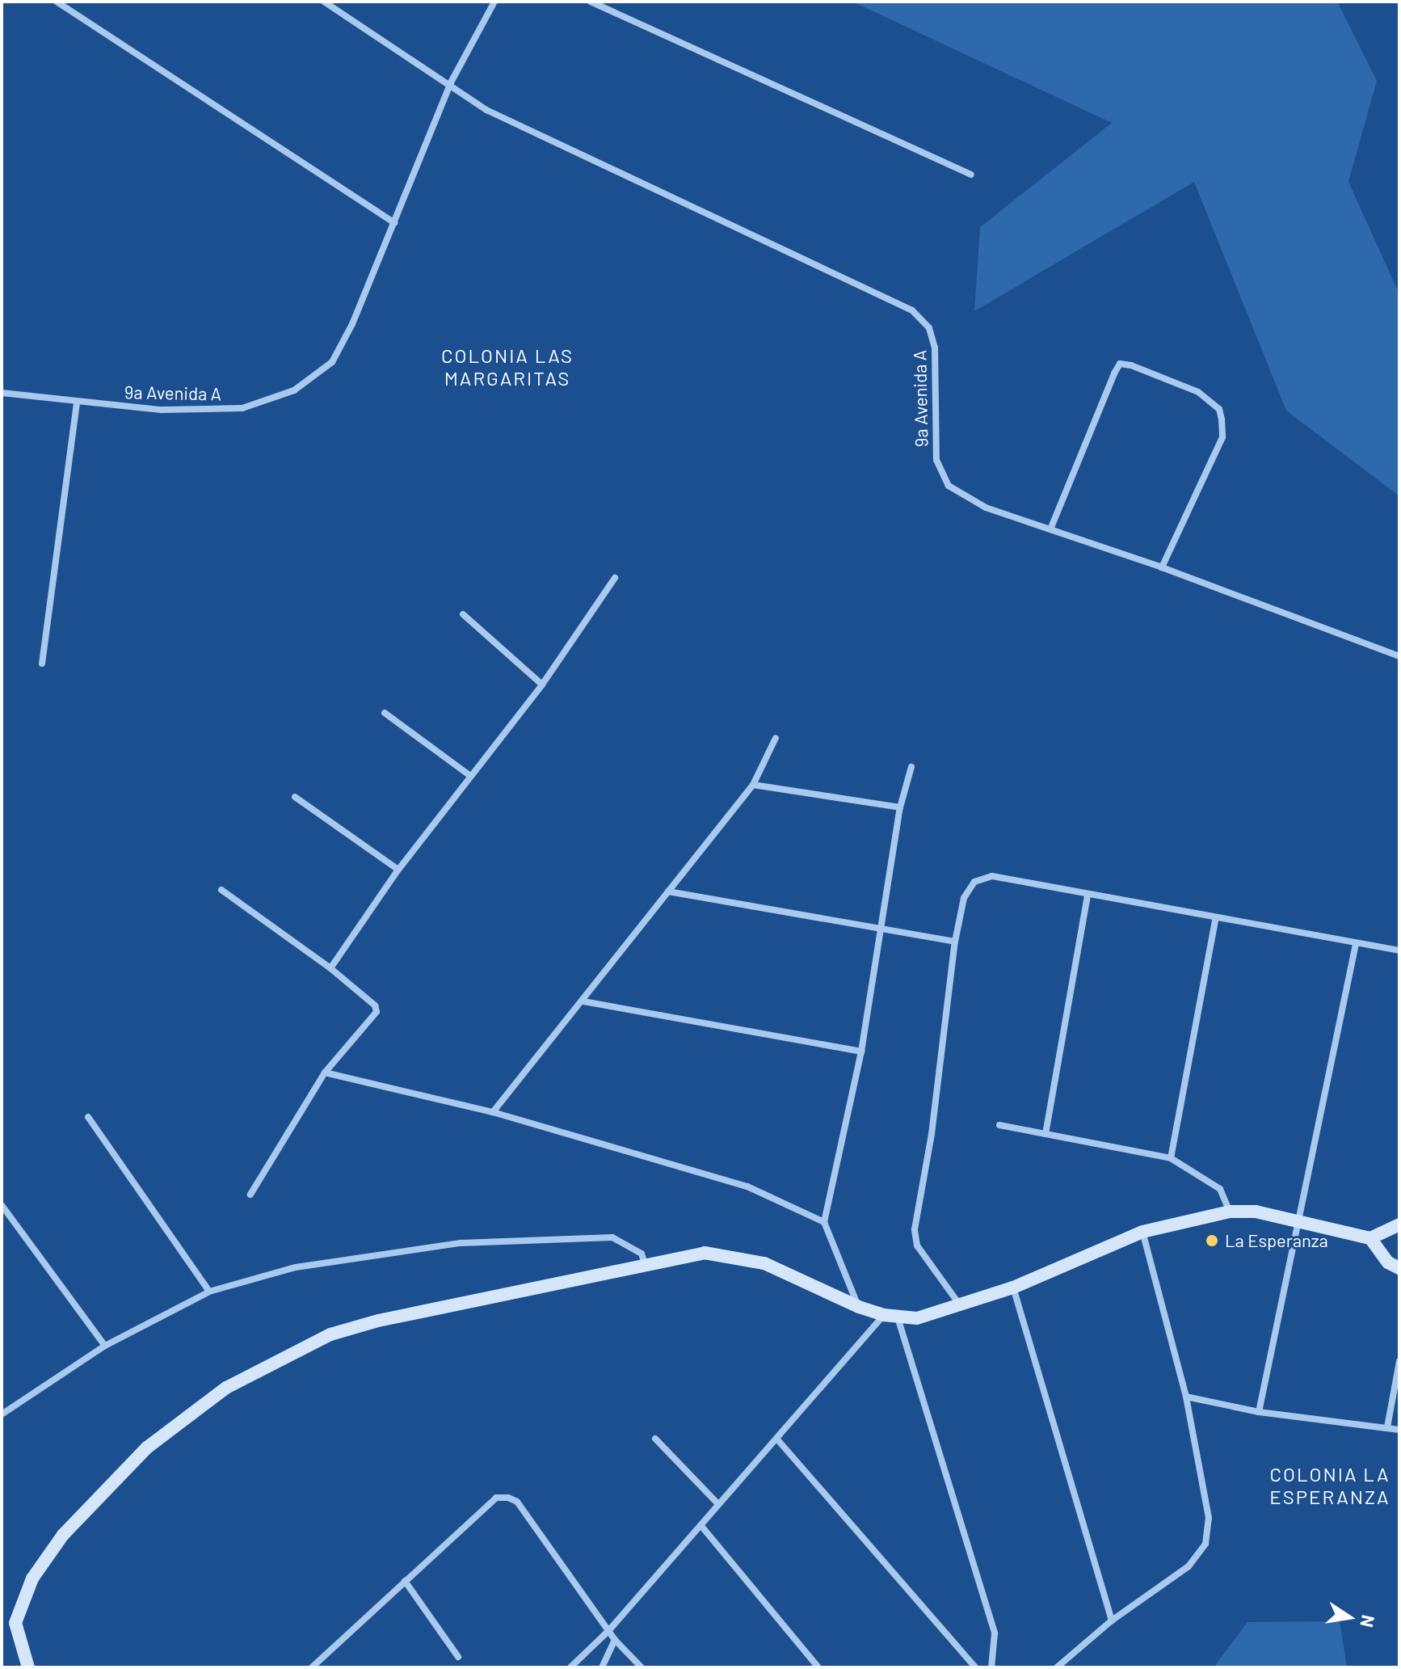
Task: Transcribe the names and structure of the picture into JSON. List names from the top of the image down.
{
  "streets": {
    "street": ["9a Avenida A"]
  },
  "districts": ["COLONIA LAS MARGARITAS", "COLONIA LA ESPERANZA"],
  "places": ["La Esperanza"],
  "north": "right"
}
